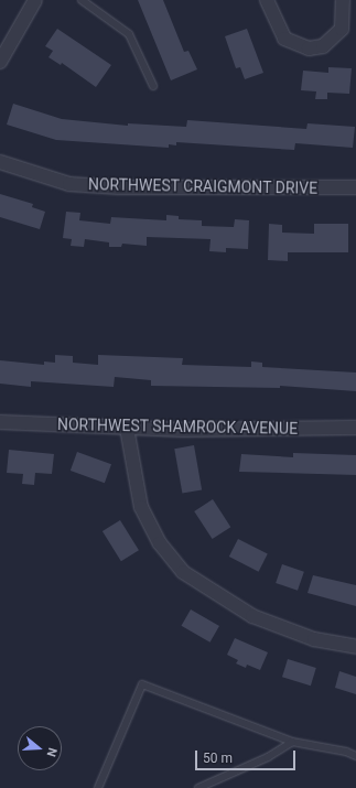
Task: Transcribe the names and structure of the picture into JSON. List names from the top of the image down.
{
  "streets": {
    "street": ["NORTHWEST CRAIGMONT DRIVE", "NORTHWEST SHAMROCK AVENUE"]
  },
  "scale_bar": "50 m",
  "north": "right"
}
